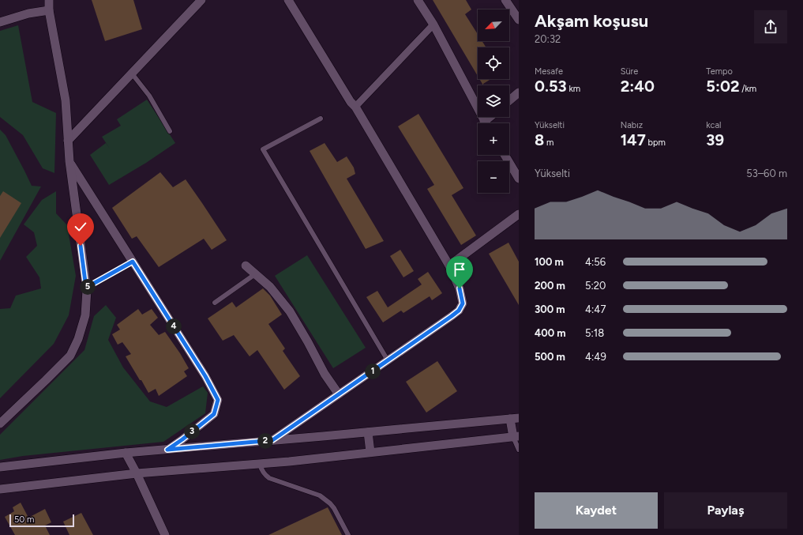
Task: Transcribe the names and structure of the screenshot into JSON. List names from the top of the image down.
{
  "scale_bar": "50 m",
  "north": "bottom left",
  "page": {
    "heading": ["Akşam koşusu", "20:32"],
    "map_buttons": ["+", "−"],
    "stats": [
      ["Mesafe", "0.53 km"],
      ["Süre", "2:40"],
      ["Tempo", "5:02 /km"],
      ["Yükselti", "8 m"],
      ["Nabız", "147 bpm"],
      ["kcal", "39"]
    ],
    "chart": ["Yükselti", "53–60 m"],
    "list": [
      {
        "name": "100 m",
        "note": "4:56"
      },
      {
        "name": "200 m",
        "note": "5:20"
      },
      {
        "name": "300 m",
        "note": "4:47"
      },
      {
        "name": "400 m",
        "note": "5:18"
      },
      {
        "name": "500 m",
        "note": "4:49"
      }
    ],
    "pins": [
      "5",
      "4",
      "1",
      "3",
      "2"
    ],
    "buttons": ["Kaydet", "Paylaş"],
    "scale": "50 m"
  }
}
